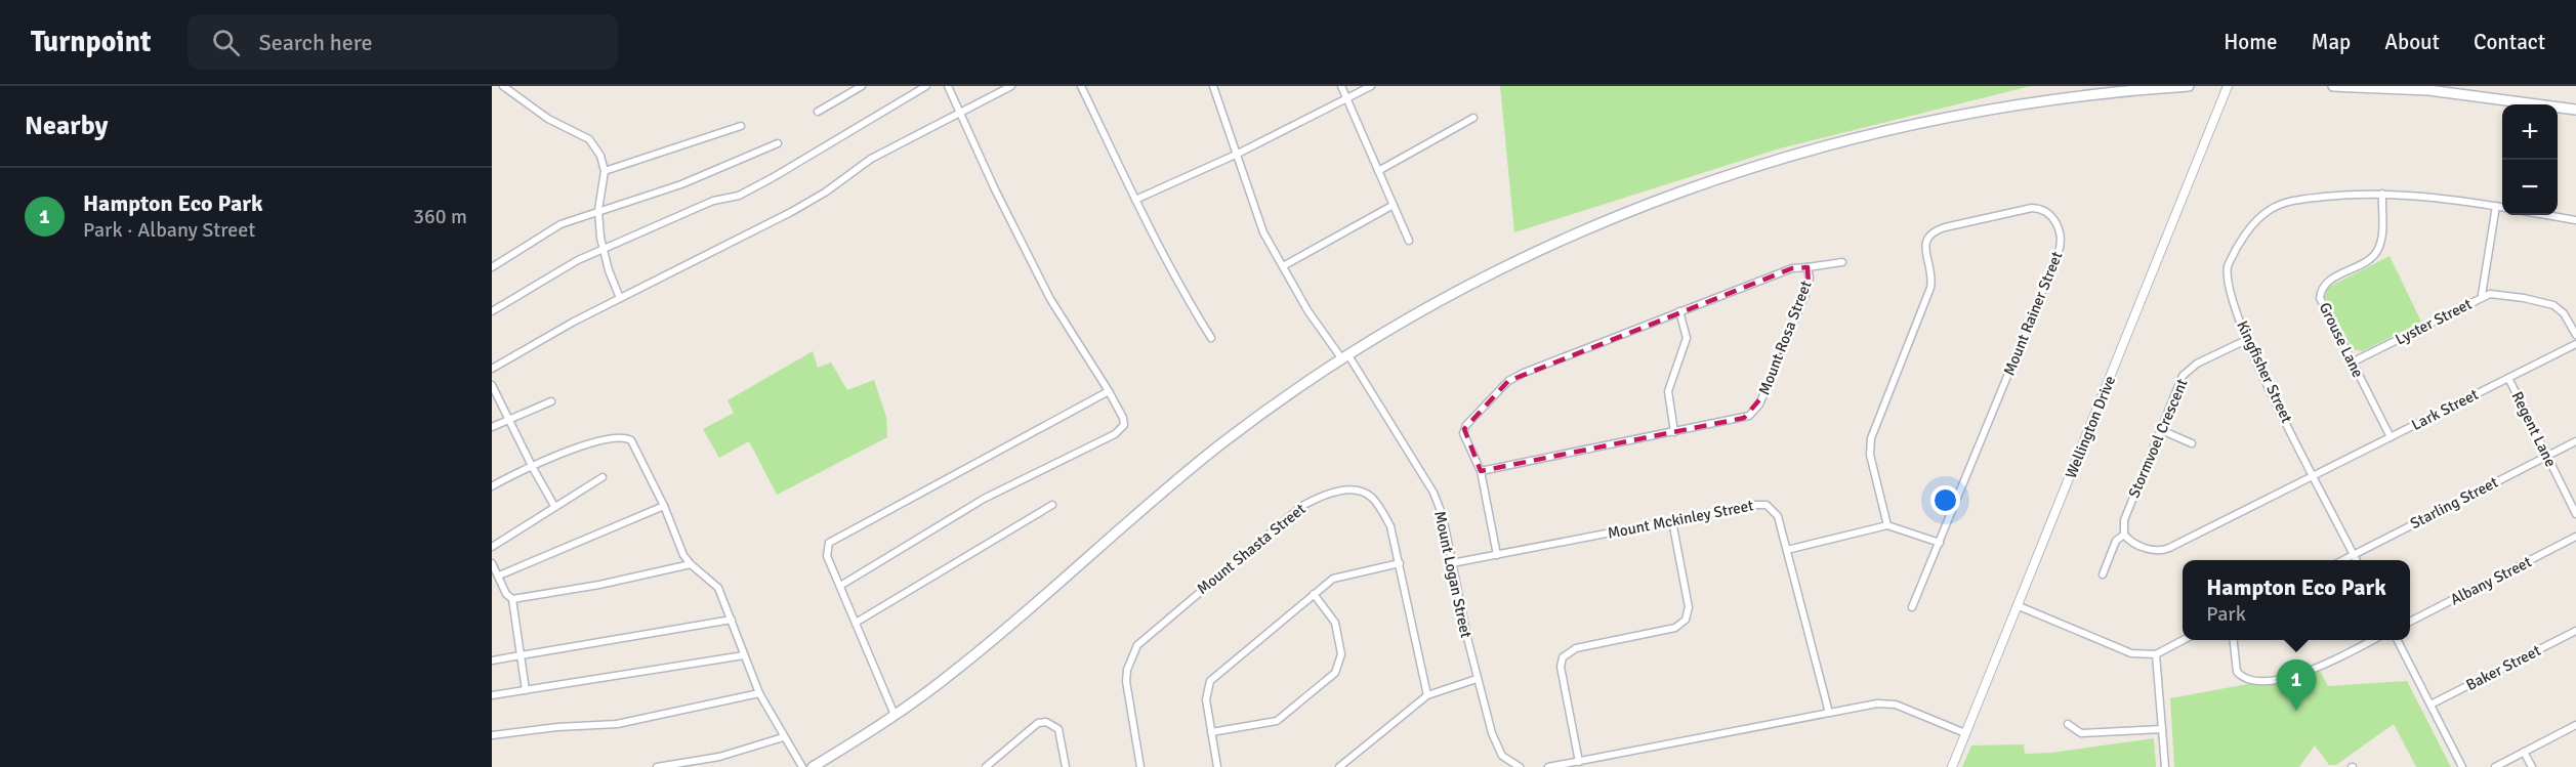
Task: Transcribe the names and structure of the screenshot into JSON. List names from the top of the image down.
{
  "streets": {
    "street": [
      "Mount Rainer Street",
      "Lyster Street",
      "Mount Rosa Street",
      "Grouse Lane",
      "Kingfisher Street",
      "Lark Street",
      "Wellington Drive",
      "Regent Lane",
      "Stormvoel Crescent",
      "Starling Street",
      "Mount Mckinley Street",
      "Mount Shasta Street",
      "Mount Logan Street",
      "Albany Street",
      "Baker Street"
    ]
  },
  "crossings": [
    ["Lyster Street", "Grouse Lane"],
    ["Mount Rosa Street", "Mount Mckinley Street"],
    ["Grouse Lane", "Kingfisher Street"],
    ["Grouse Lane", "Lark Street"],
    ["Kingfisher Street", "Lark Street"],
    ["Kingfisher Street", "Stormvoel Crescent"],
    ["Kingfisher Street", "Starling Street"],
    ["Lark Street", "Regent Lane"],
    ["Regent Lane", "Starling Street"],
    ["Mount Mckinley Street", "Mount Logan Street"]
  ],
  "page": {
    "header": "Turnpoint",
    "search": "Search here",
    "nav": [
      "Home",
      "Map",
      "About",
      "Contact"
    ],
    "heading": "Nearby",
    "map_buttons": ["+", "−"],
    "list": [
      {
        "mark": "1",
        "name": "Hampton Eco Park",
        "note": "Park · Albany Street",
        "value": "360 m"
      }
    ],
    "popup": ["Hampton Eco Park", "Park"],
    "pins": "1"
  }
}
